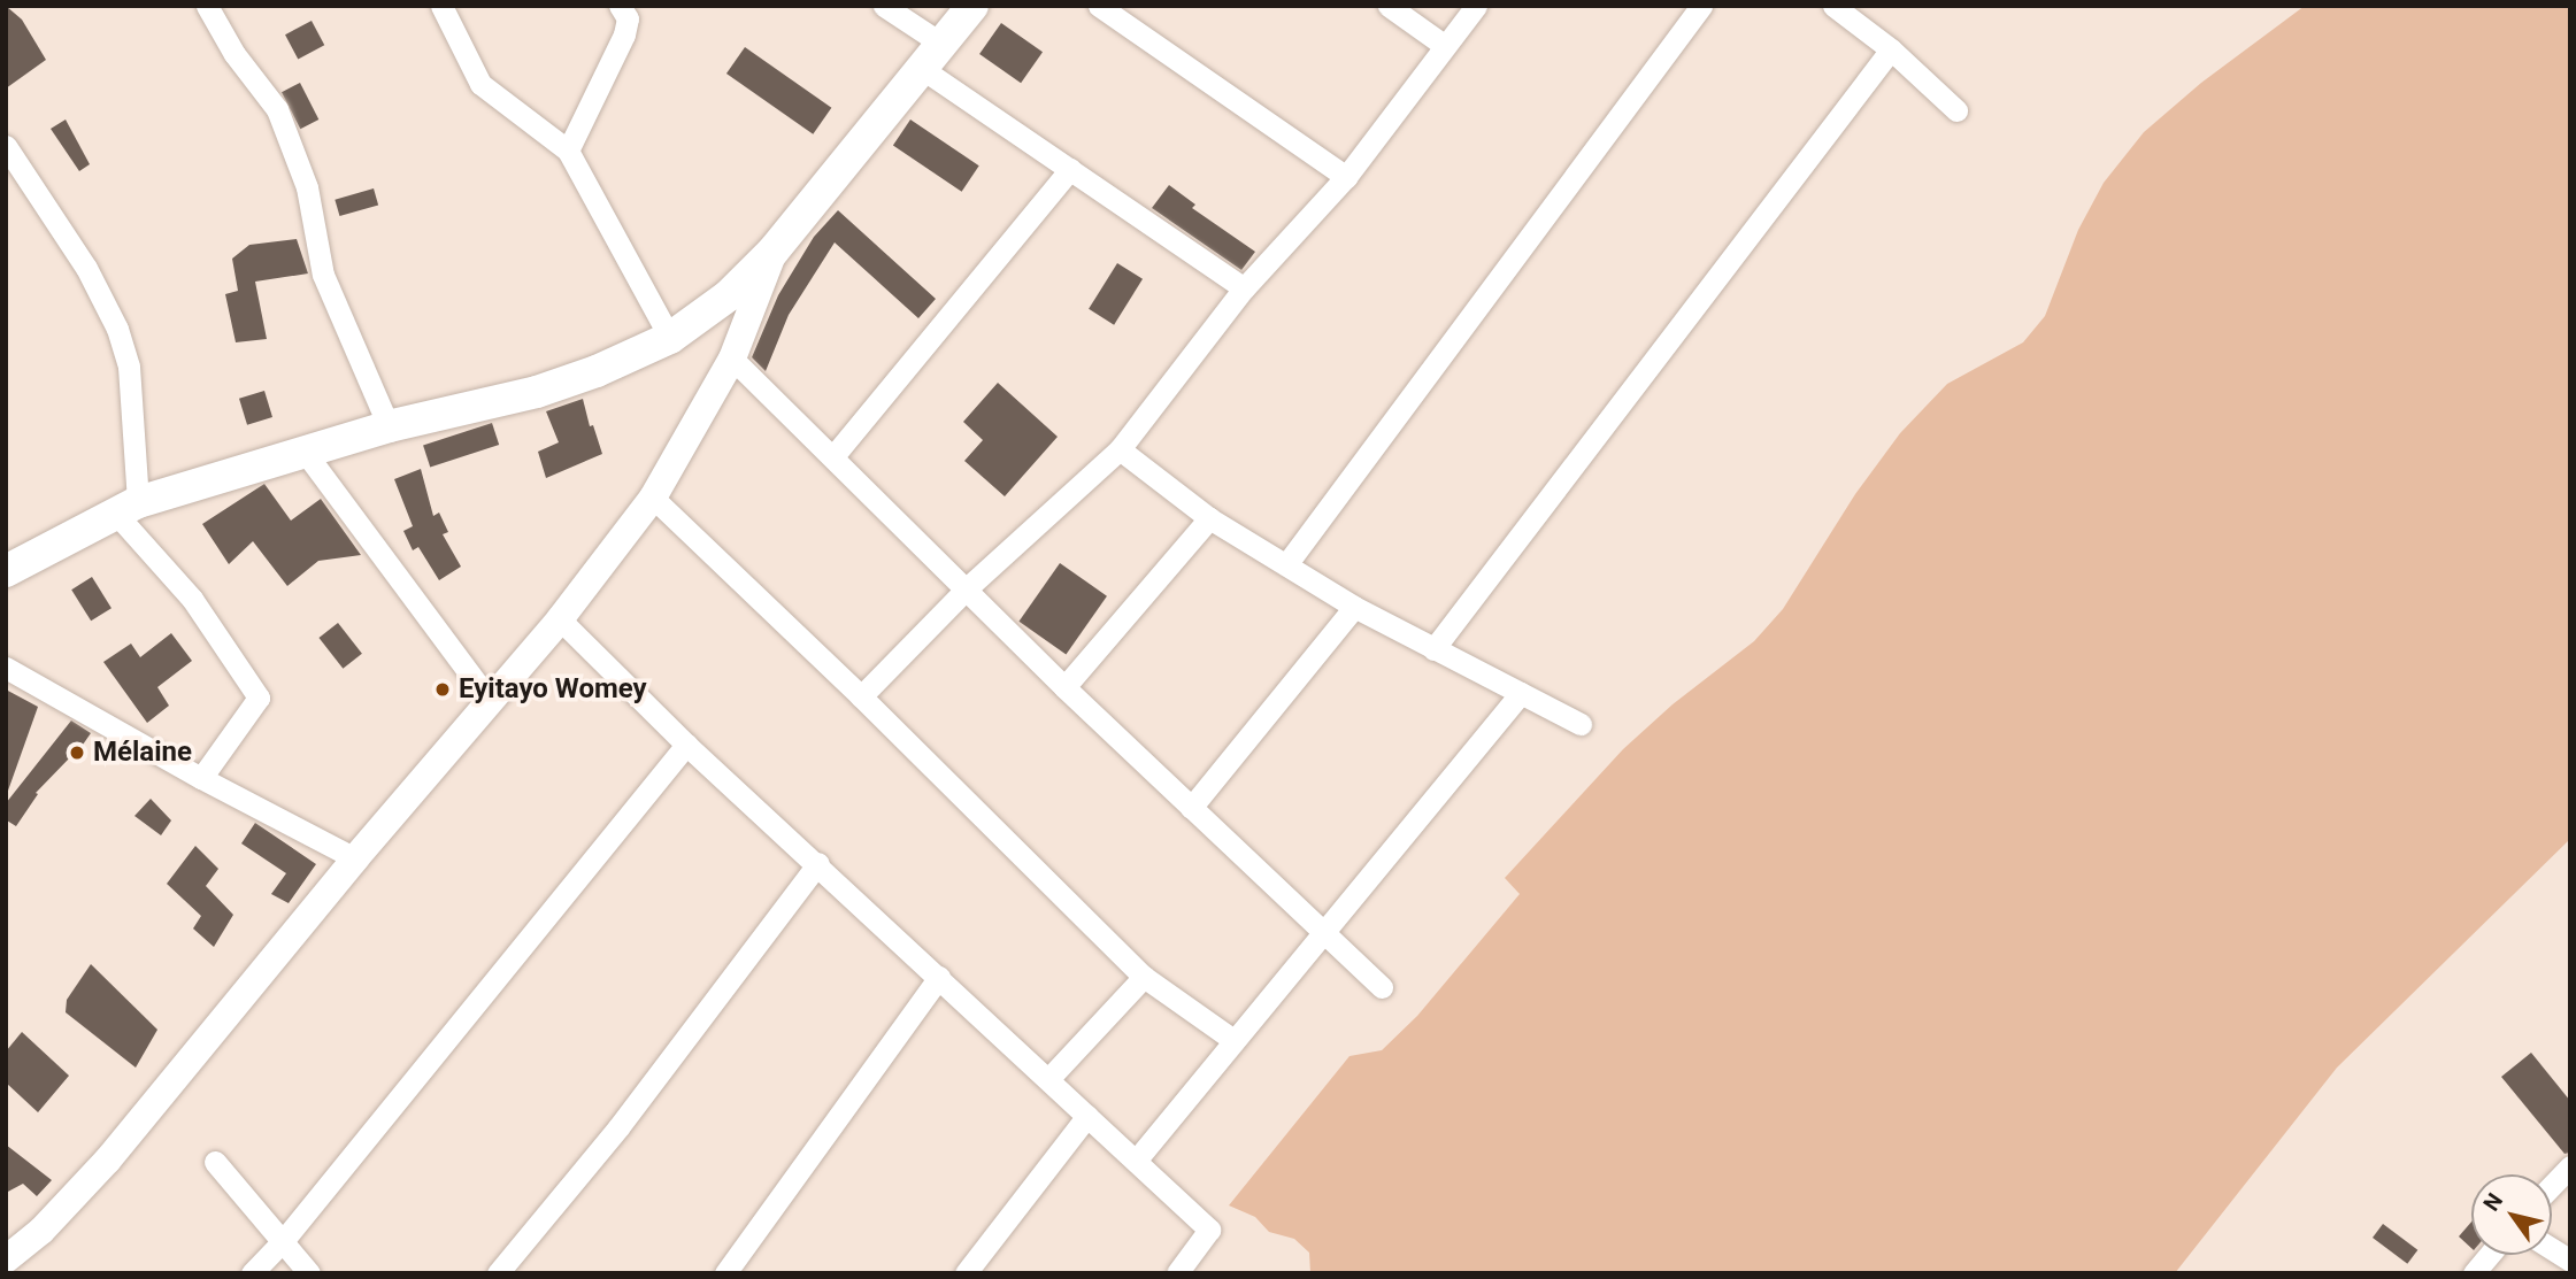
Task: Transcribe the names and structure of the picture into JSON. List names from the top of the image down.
{
  "places": ["Eyitayo Womey", "Mélaine"],
  "north": "top left"
}
